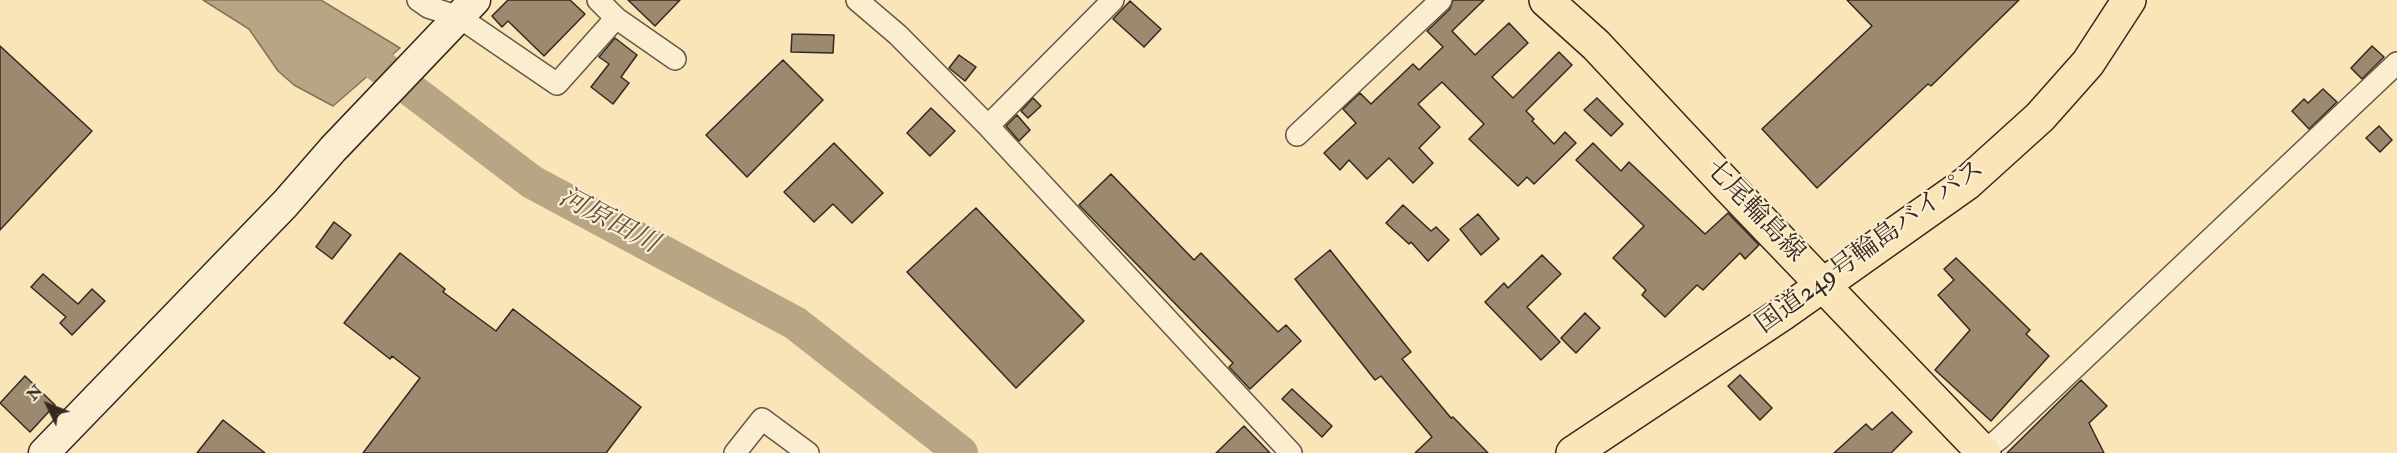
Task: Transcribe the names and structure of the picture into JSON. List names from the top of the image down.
{
  "streets": {
    "main road": ["七尾輪島線", "国道249号輪島バイパス"]
  },
  "crossings": [
    ["七尾輪島線", "国道249号輪島バイパス"]
  ],
  "water": ["河原田川"],
  "north": "top left"
}
